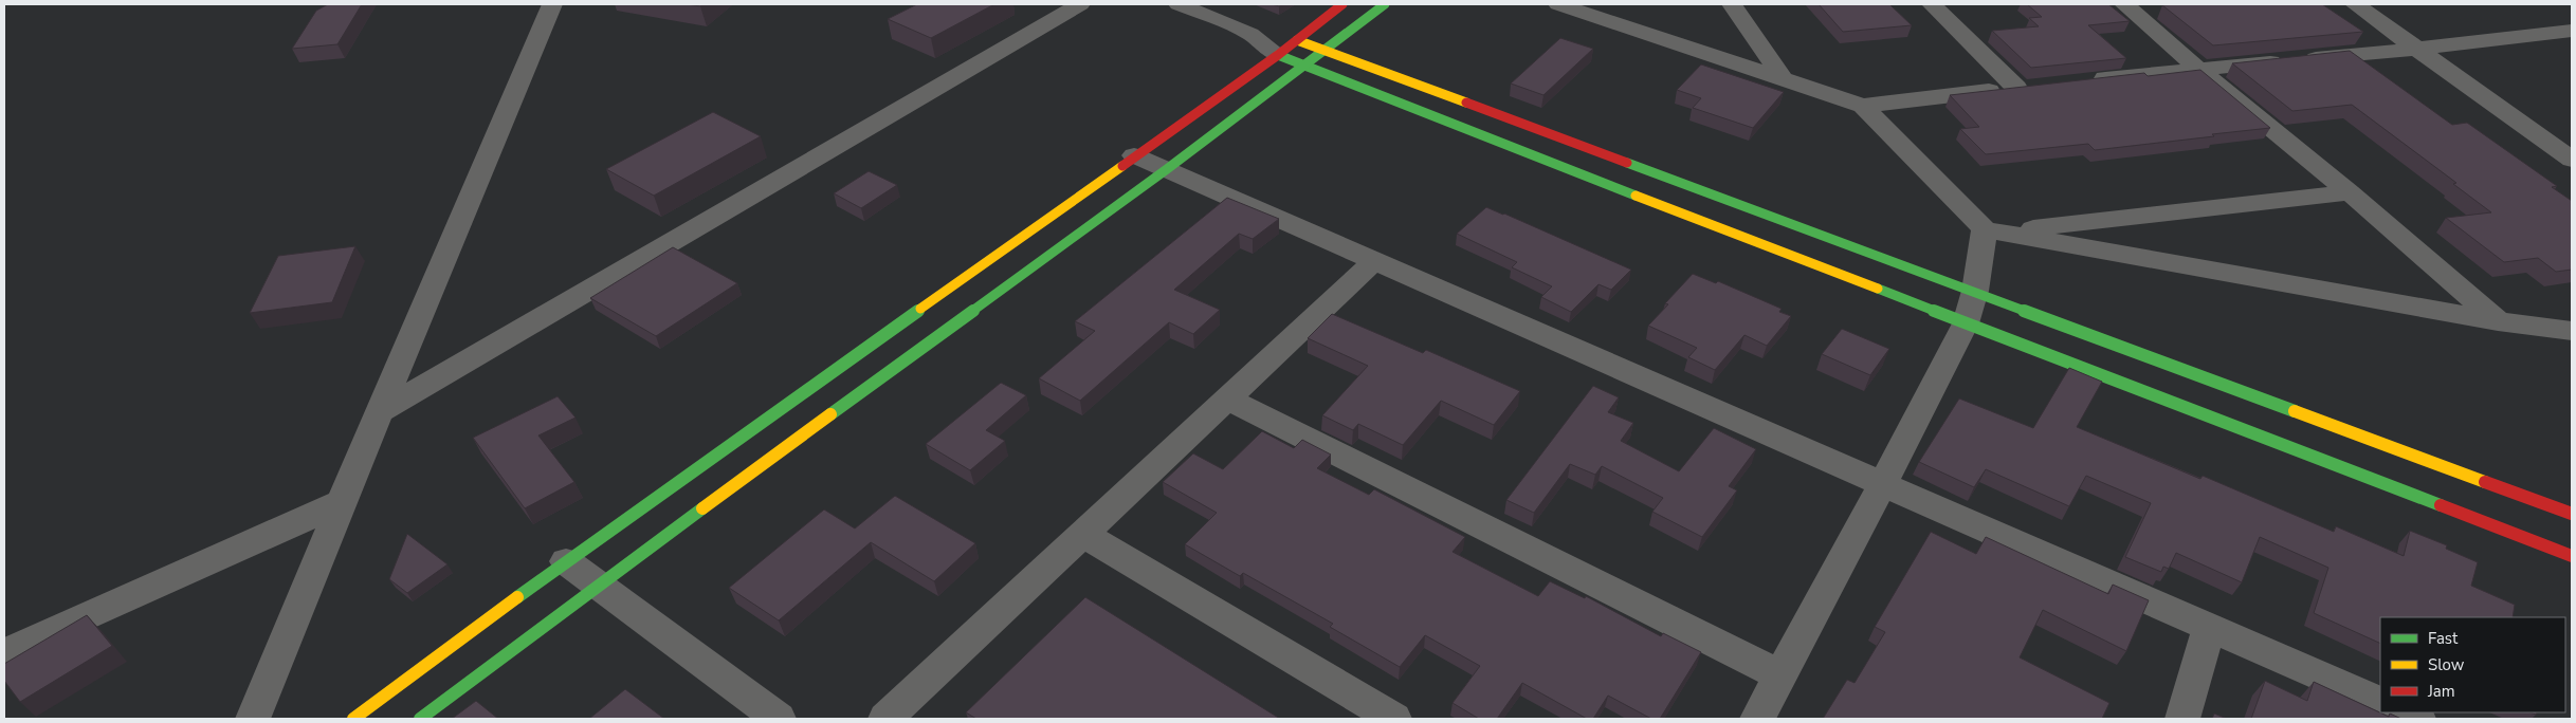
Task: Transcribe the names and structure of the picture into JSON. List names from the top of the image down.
{
  "legend": ["Fast", "Slow", "Jam"]
}
